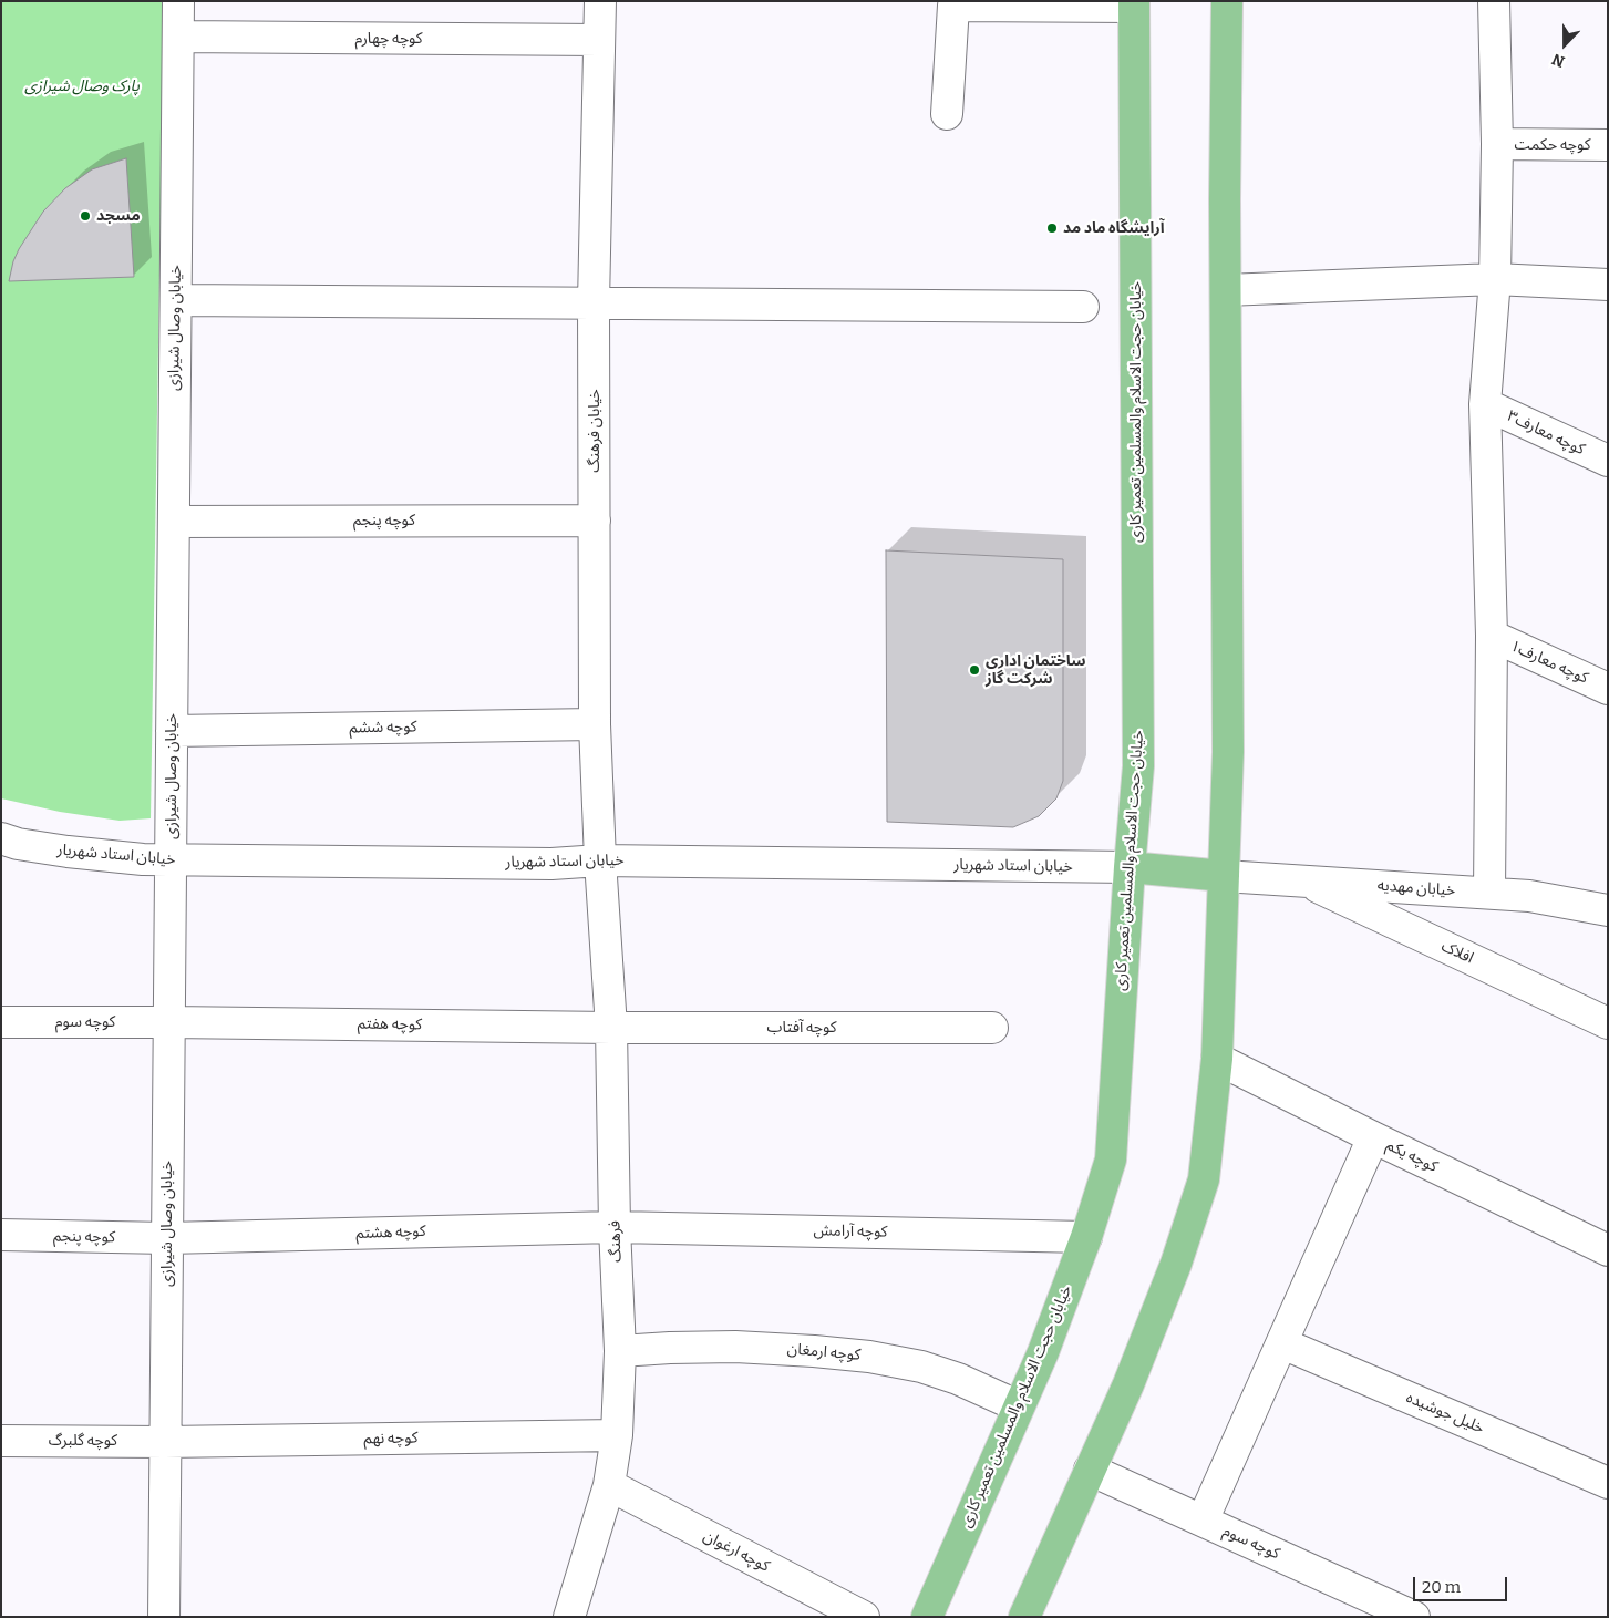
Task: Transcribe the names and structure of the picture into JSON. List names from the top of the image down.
{
  "streets": {
    "main road": ["خیابان حجت الاسلام والمسلمین تعمیر کاری"],
    "street": [
      "کوچه چهارم",
      "کوچه حکمت",
      "خیابان وصال شیرازی",
      "خیابان فرهنگ",
      "کوچه معارف۳",
      "کوچه پنجم",
      "کوچه معارف۱",
      "کوچه ششم",
      "خیابان استاد شهریار",
      "خیابان مهدیه",
      "افلاک",
      "کوچه سوم",
      "کوچه هفتم",
      "کوچه آفتاب",
      "کوچه یکم",
      "کوچه آرامش",
      "کوچه هشتم",
      "فرهنگ",
      "کوچه ارمغان",
      "خلیل جوشیده",
      "کوچه نهم",
      "کوچه گلبرگ",
      "کوچه ارغوان"
    ]
  },
  "crossings": [
    ["کوچه چهارم", "خیابان وصال شیرازی"],
    ["کوچه چهارم", "خیابان فرهنگ"],
    ["خیابان وصال شیرازی", "کوچه پنجم"],
    ["خیابان وصال شیرازی", "کوچه ششم"],
    ["خیابان وصال شیرازی", "خیابان استاد شهریار"],
    ["خیابان وصال شیرازی", "کوچه سوم"],
    ["خیابان وصال شیرازی", "کوچه هفتم"],
    ["خیابان وصال شیرازی", "کوچه هشتم"],
    ["خیابان وصال شیرازی", "کوچه نهم"],
    ["خیابان وصال شیرازی", "کوچه گلبرگ"],
    ["خیابان حجت الاسلام والمسلمین تعمیر کاری", "خیابان استاد شهریار"],
    ["خیابان حجت الاسلام والمسلمین تعمیر کاری", "کوچه آرامش"],
    ["خیابان حجت الاسلام والمسلمین تعمیر کاری", "کوچه ارمغان"],
    ["خیابان فرهنگ", "کوچه پنجم"],
    ["خیابان فرهنگ", "کوچه ششم"],
    ["خیابان فرهنگ", "خیابان استاد شهریار"],
    ["خیابان فرهنگ", "فرهنگ"],
    ["کوچه پنجم", "کوچه هشتم"],
    ["خیابان استاد شهریار", "فرهنگ"],
    ["خیابان مهدیه", "افلاک"],
    ["کوچه سوم", "کوچه هفتم"],
    ["کوچه هفتم", "کوچه آفتاب"],
    ["کوچه هفتم", "فرهنگ"],
    ["کوچه آفتاب", "فرهنگ"],
    ["کوچه آرامش", "کوچه هشتم"],
    ["کوچه آرامش", "فرهنگ"],
    ["کوچه هشتم", "فرهنگ"],
    ["فرهنگ", "کوچه ارمغان"],
    ["فرهنگ", "کوچه نهم"],
    ["فرهنگ", "کوچه ارغوان"],
    ["کوچه نهم", "کوچه گلبرگ"]
  ],
  "parks": ["پارک وصال شیرازی"],
  "places": ["مسجد", "آرایشگاه ماد مد", "ساختمان اداری شرکت گاز"],
  "scale_bar": "20 m",
  "north": "bottom"
}
